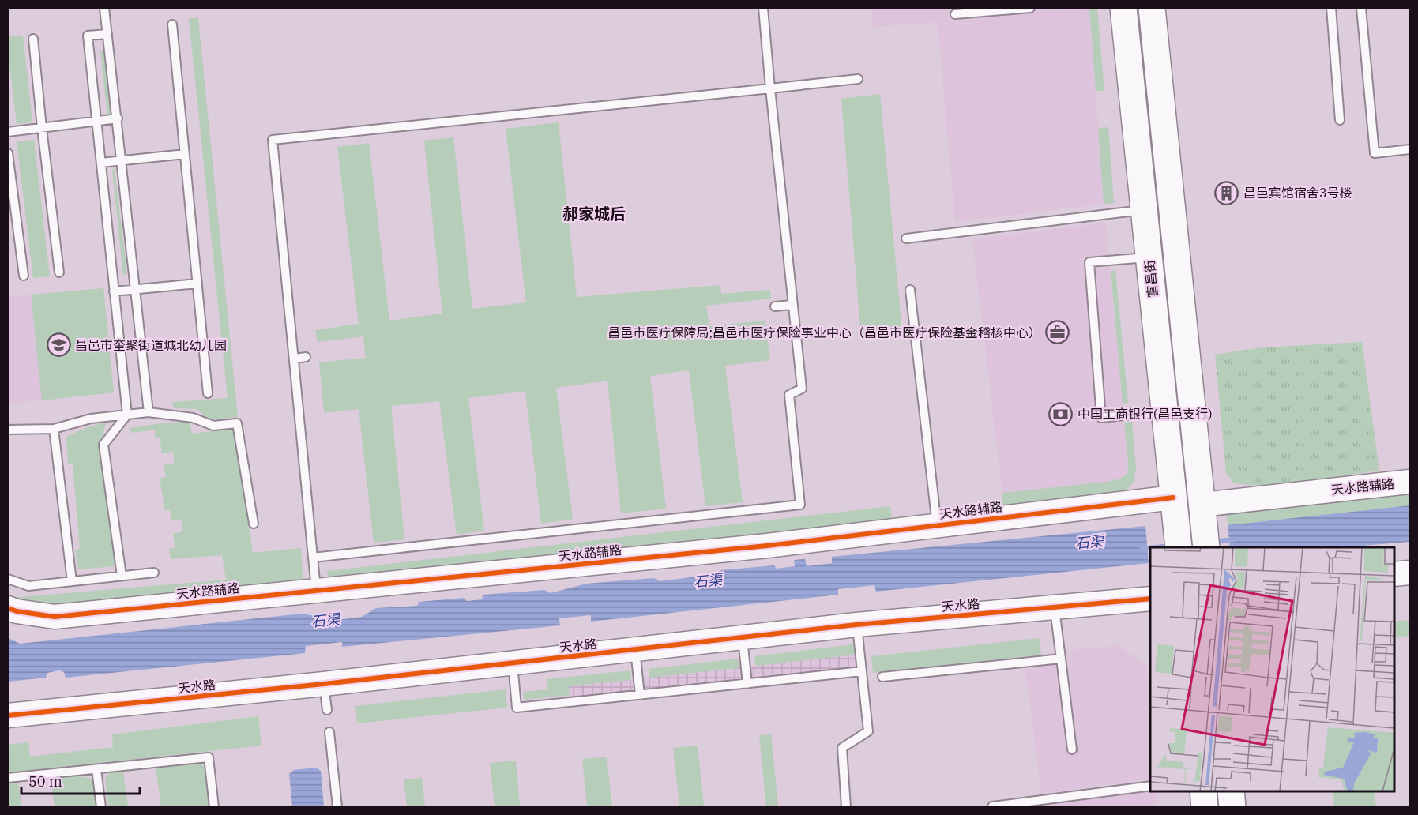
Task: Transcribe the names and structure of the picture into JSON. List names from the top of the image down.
{
  "streets": {
    "main road": ["富昌街"],
    "street": ["天水路辅路", "天水路"]
  },
  "crossings": [
    ["富昌街", "天水路辅路"]
  ],
  "districts": ["郝家城后"],
  "water": ["石渠"],
  "places": {
    "building": ["昌邑宾馆宿舍3号楼"],
    "office": ["昌邑市医疗保障局;昌邑市医疗保险事业中心（昌邑市医疗保险基金稽核中心）"],
    "school or university": ["昌邑市奎聚街道城北幼儿园"],
    "bank": ["中国工商银行(昌邑支行)"]
  },
  "scale_bar": "50 m"
}
